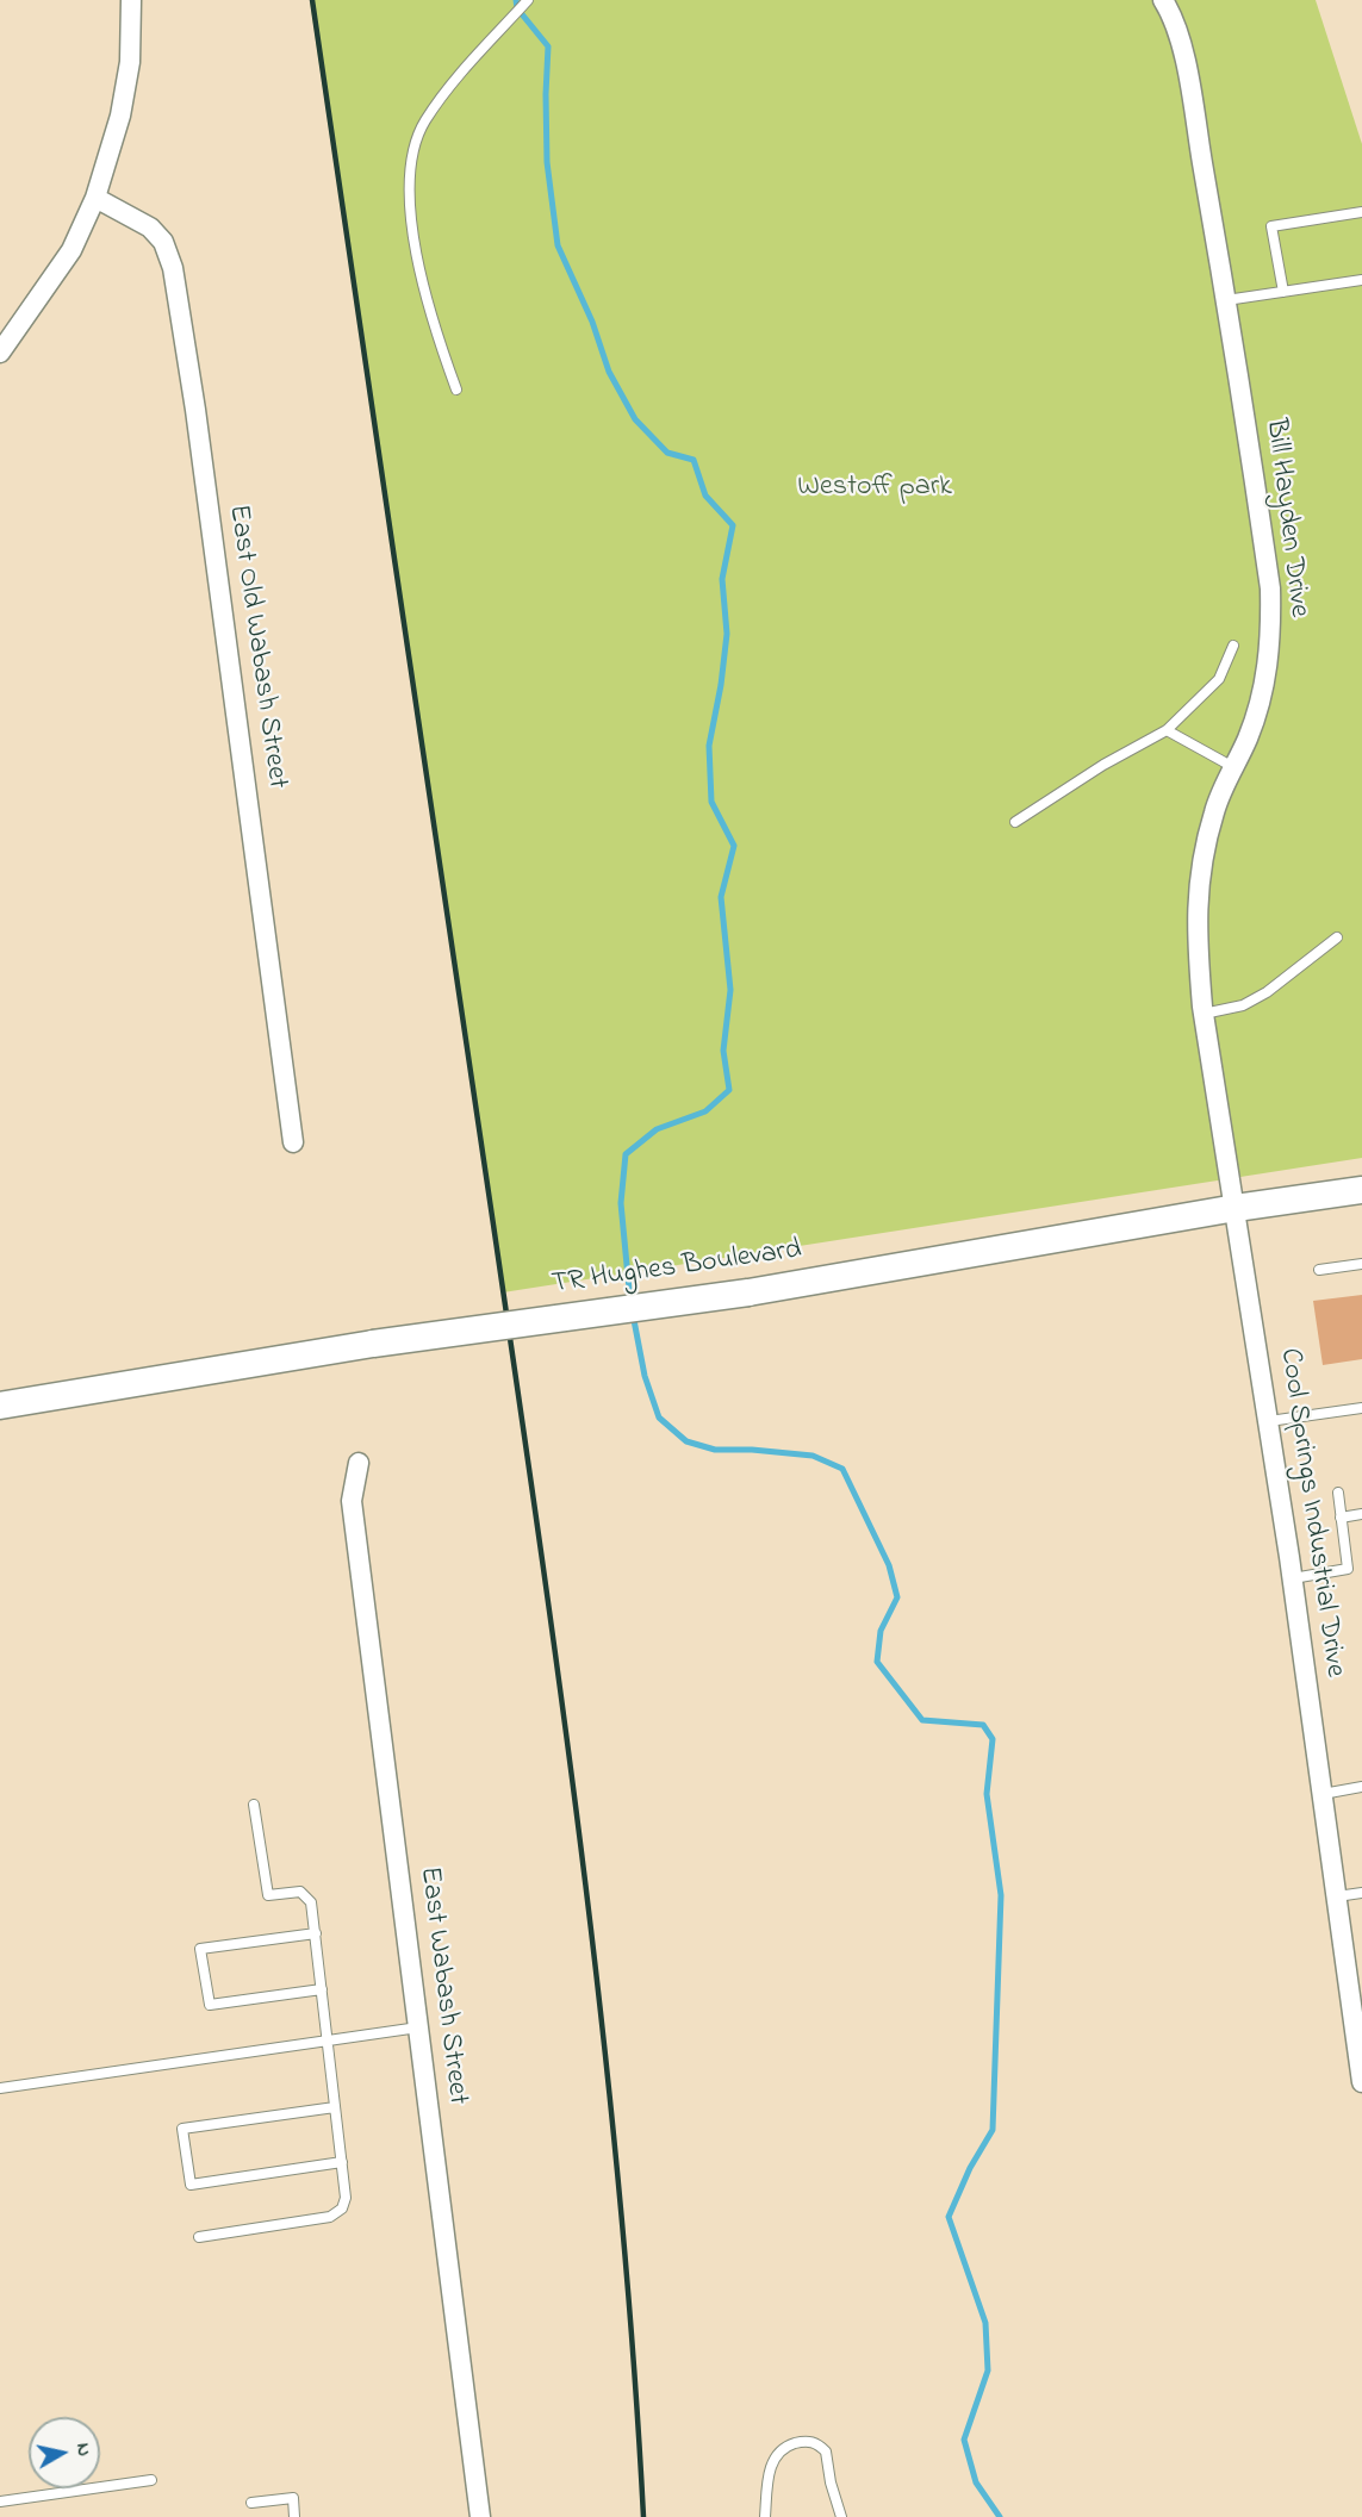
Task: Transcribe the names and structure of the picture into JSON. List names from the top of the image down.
{
  "streets": {
    "main road": ["TR Hughes Boulevard"],
    "street": [
      "Bill Hayden Drive",
      "East Old Wabash Street",
      "Cool Springs Industrial Drive",
      "East Wabash Street"
    ]
  },
  "crossings": [
    ["Bill Hayden Drive", "TR Hughes Boulevard"],
    ["Bill Hayden Drive", "Cool Springs Industrial Drive"],
    ["TR Hughes Boulevard", "Cool Springs Industrial Drive"]
  ],
  "parks": ["Westoff park"],
  "north": "right"
}
